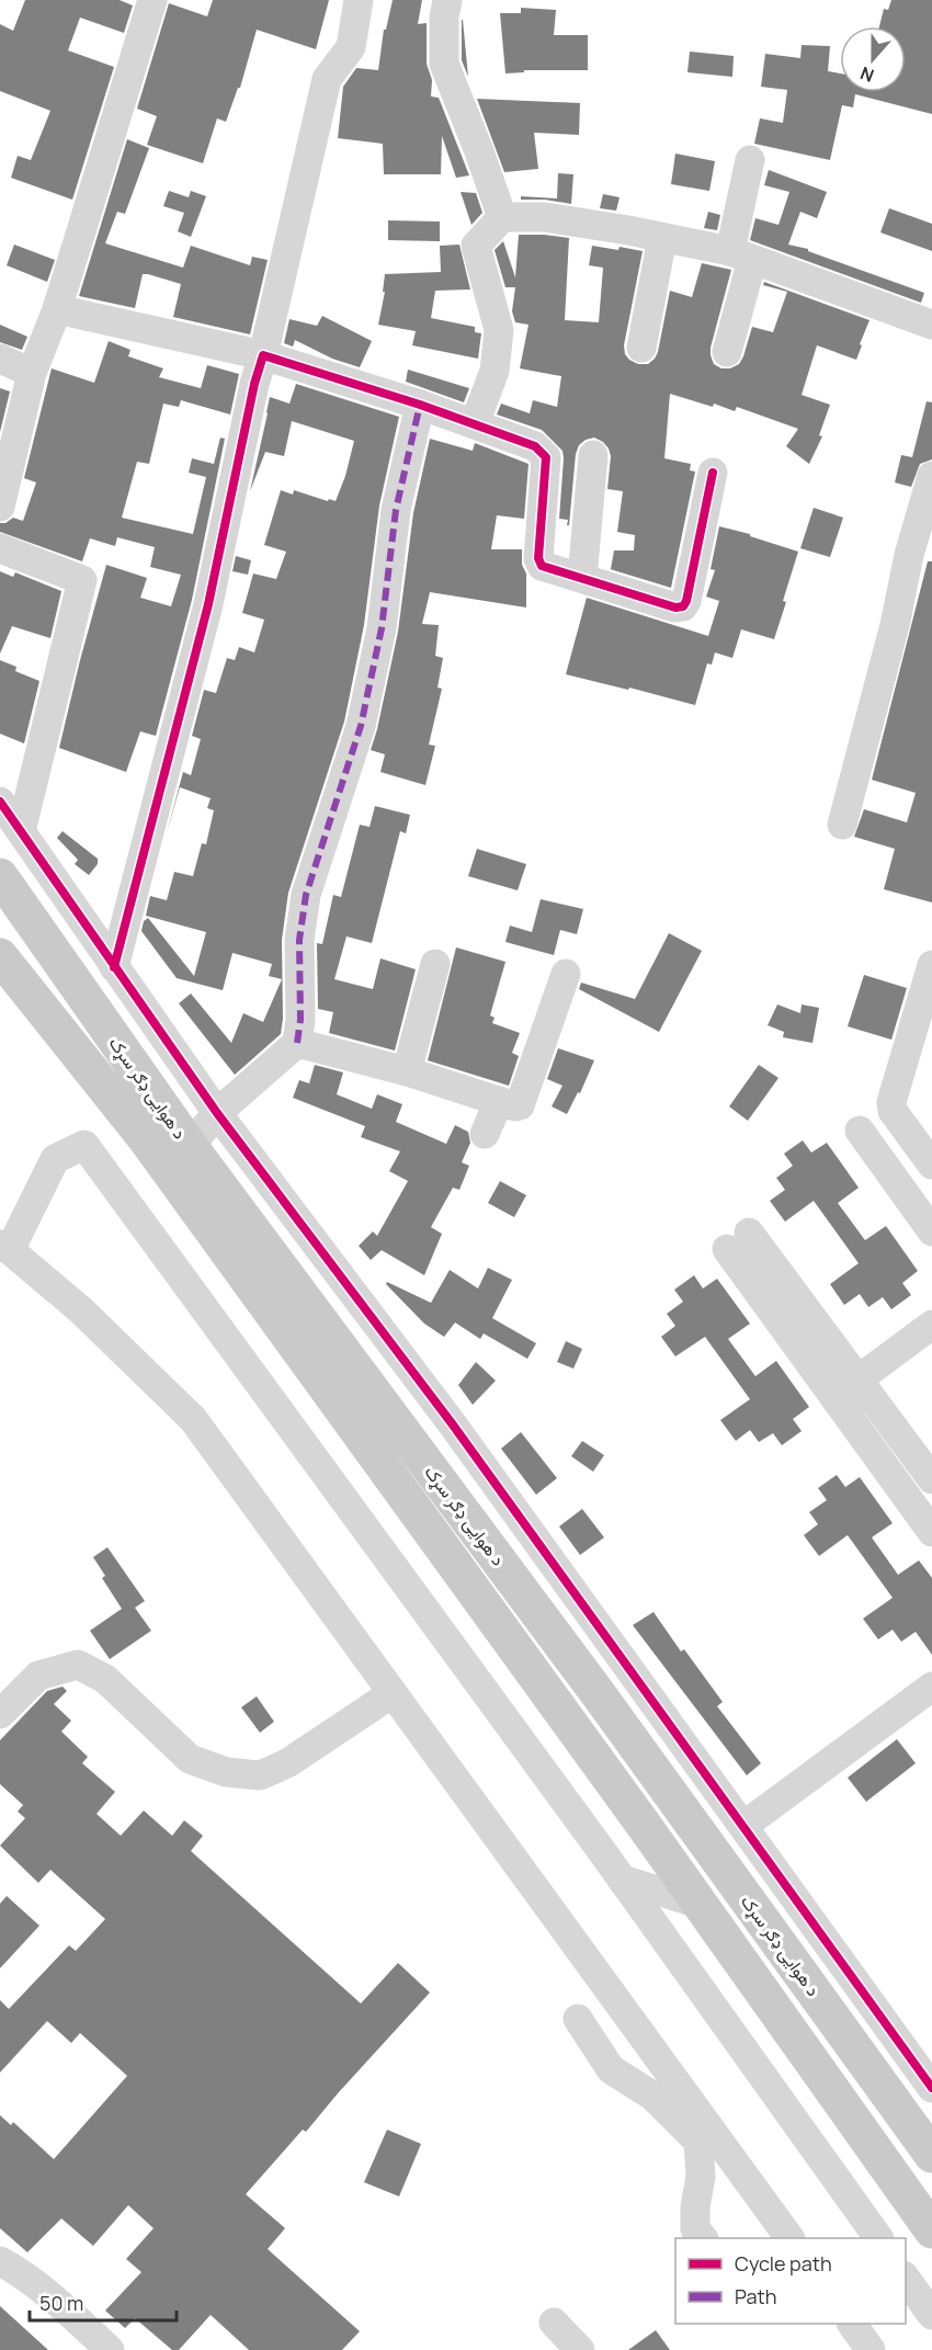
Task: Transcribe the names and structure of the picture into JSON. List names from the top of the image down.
{
  "streets": {
    "main road": ["د هوایی ډګر سړک"]
  },
  "legend": ["Cycle path", "Path"],
  "scale_bar": "50 m",
  "north": "bottom"
}
